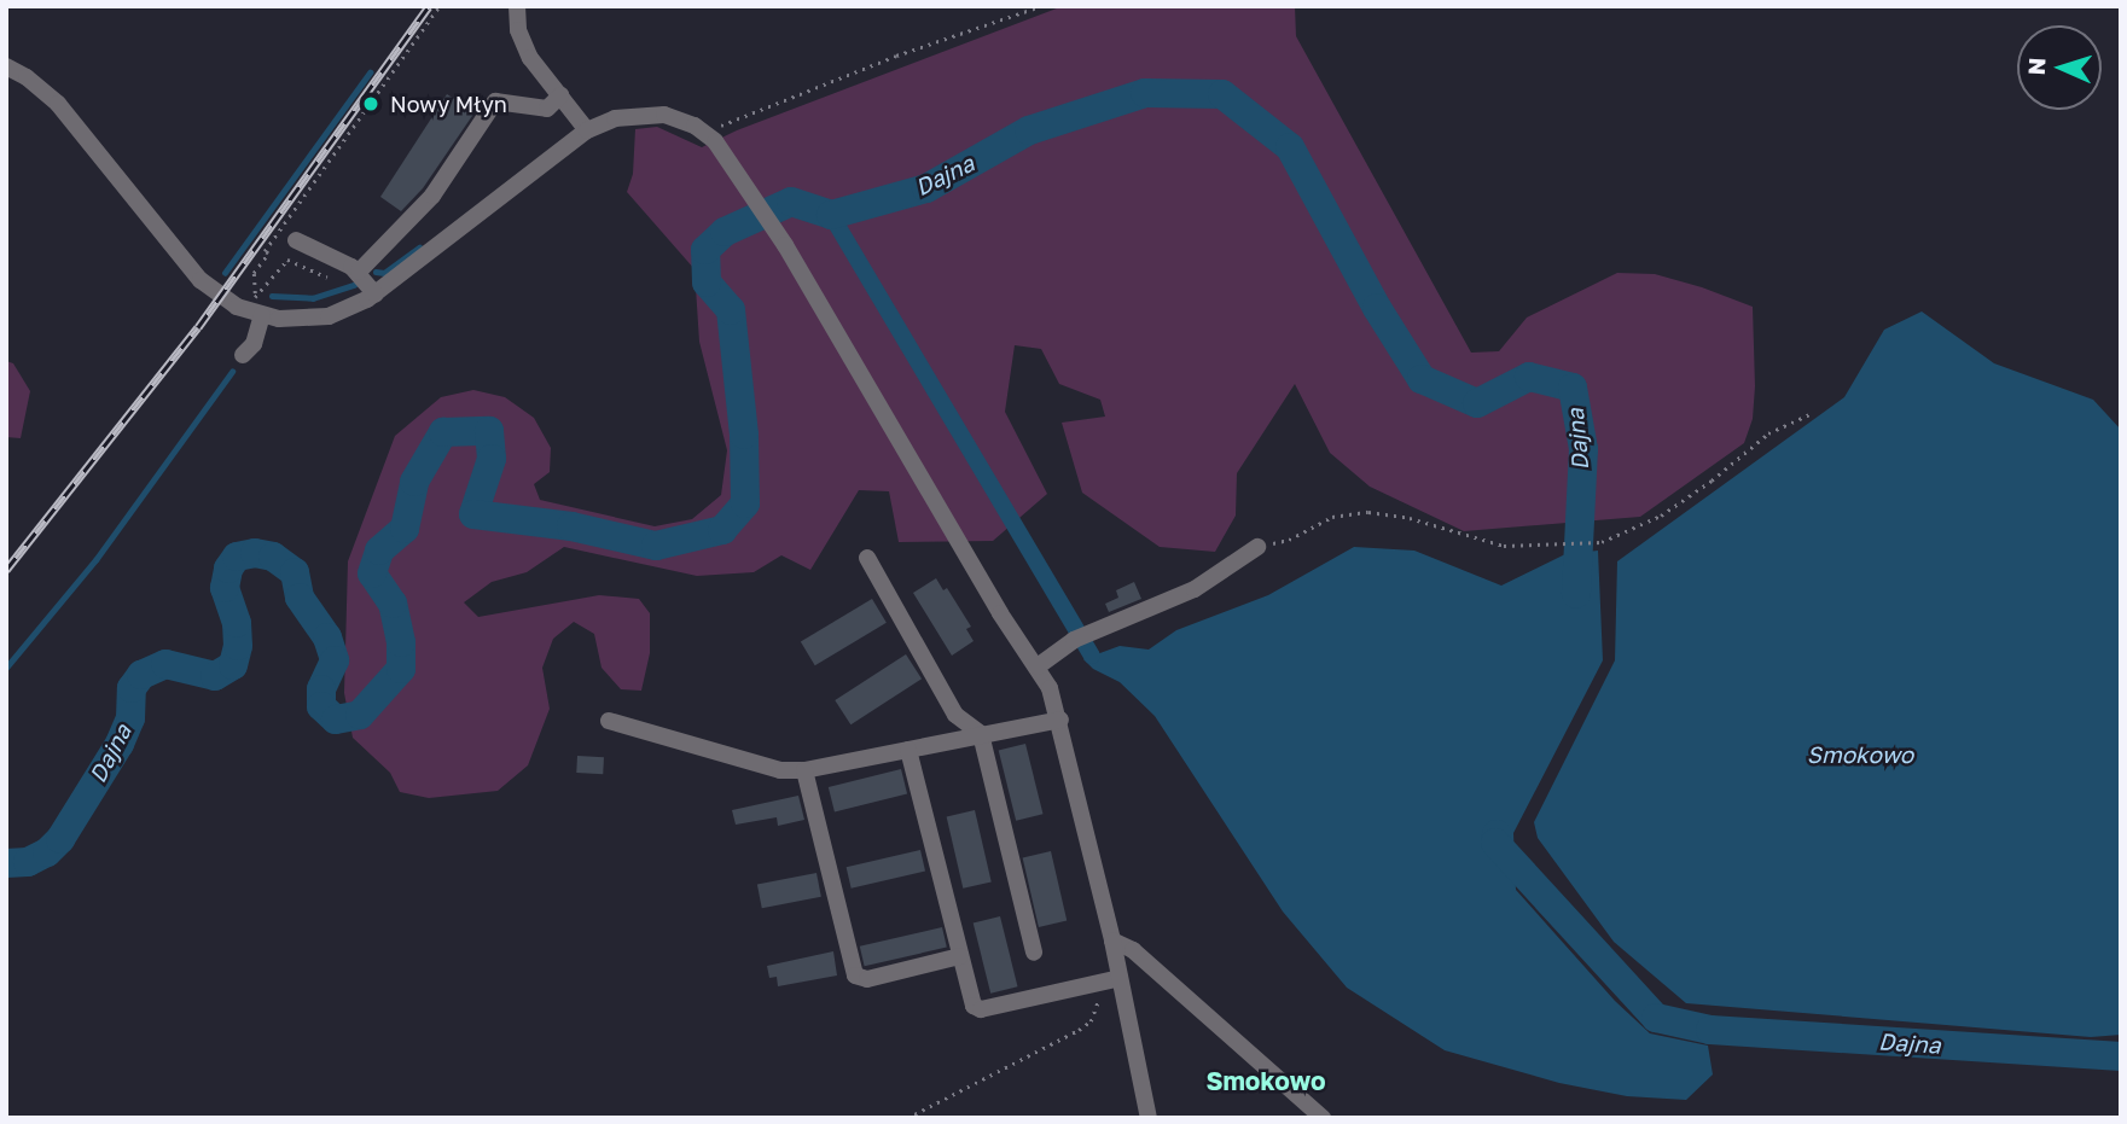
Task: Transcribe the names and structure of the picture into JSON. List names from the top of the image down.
{
  "districts": ["Smokowo"],
  "water": ["Dajna", "Smokowo"],
  "places": ["Nowy Młyn"],
  "north": "left"
}
